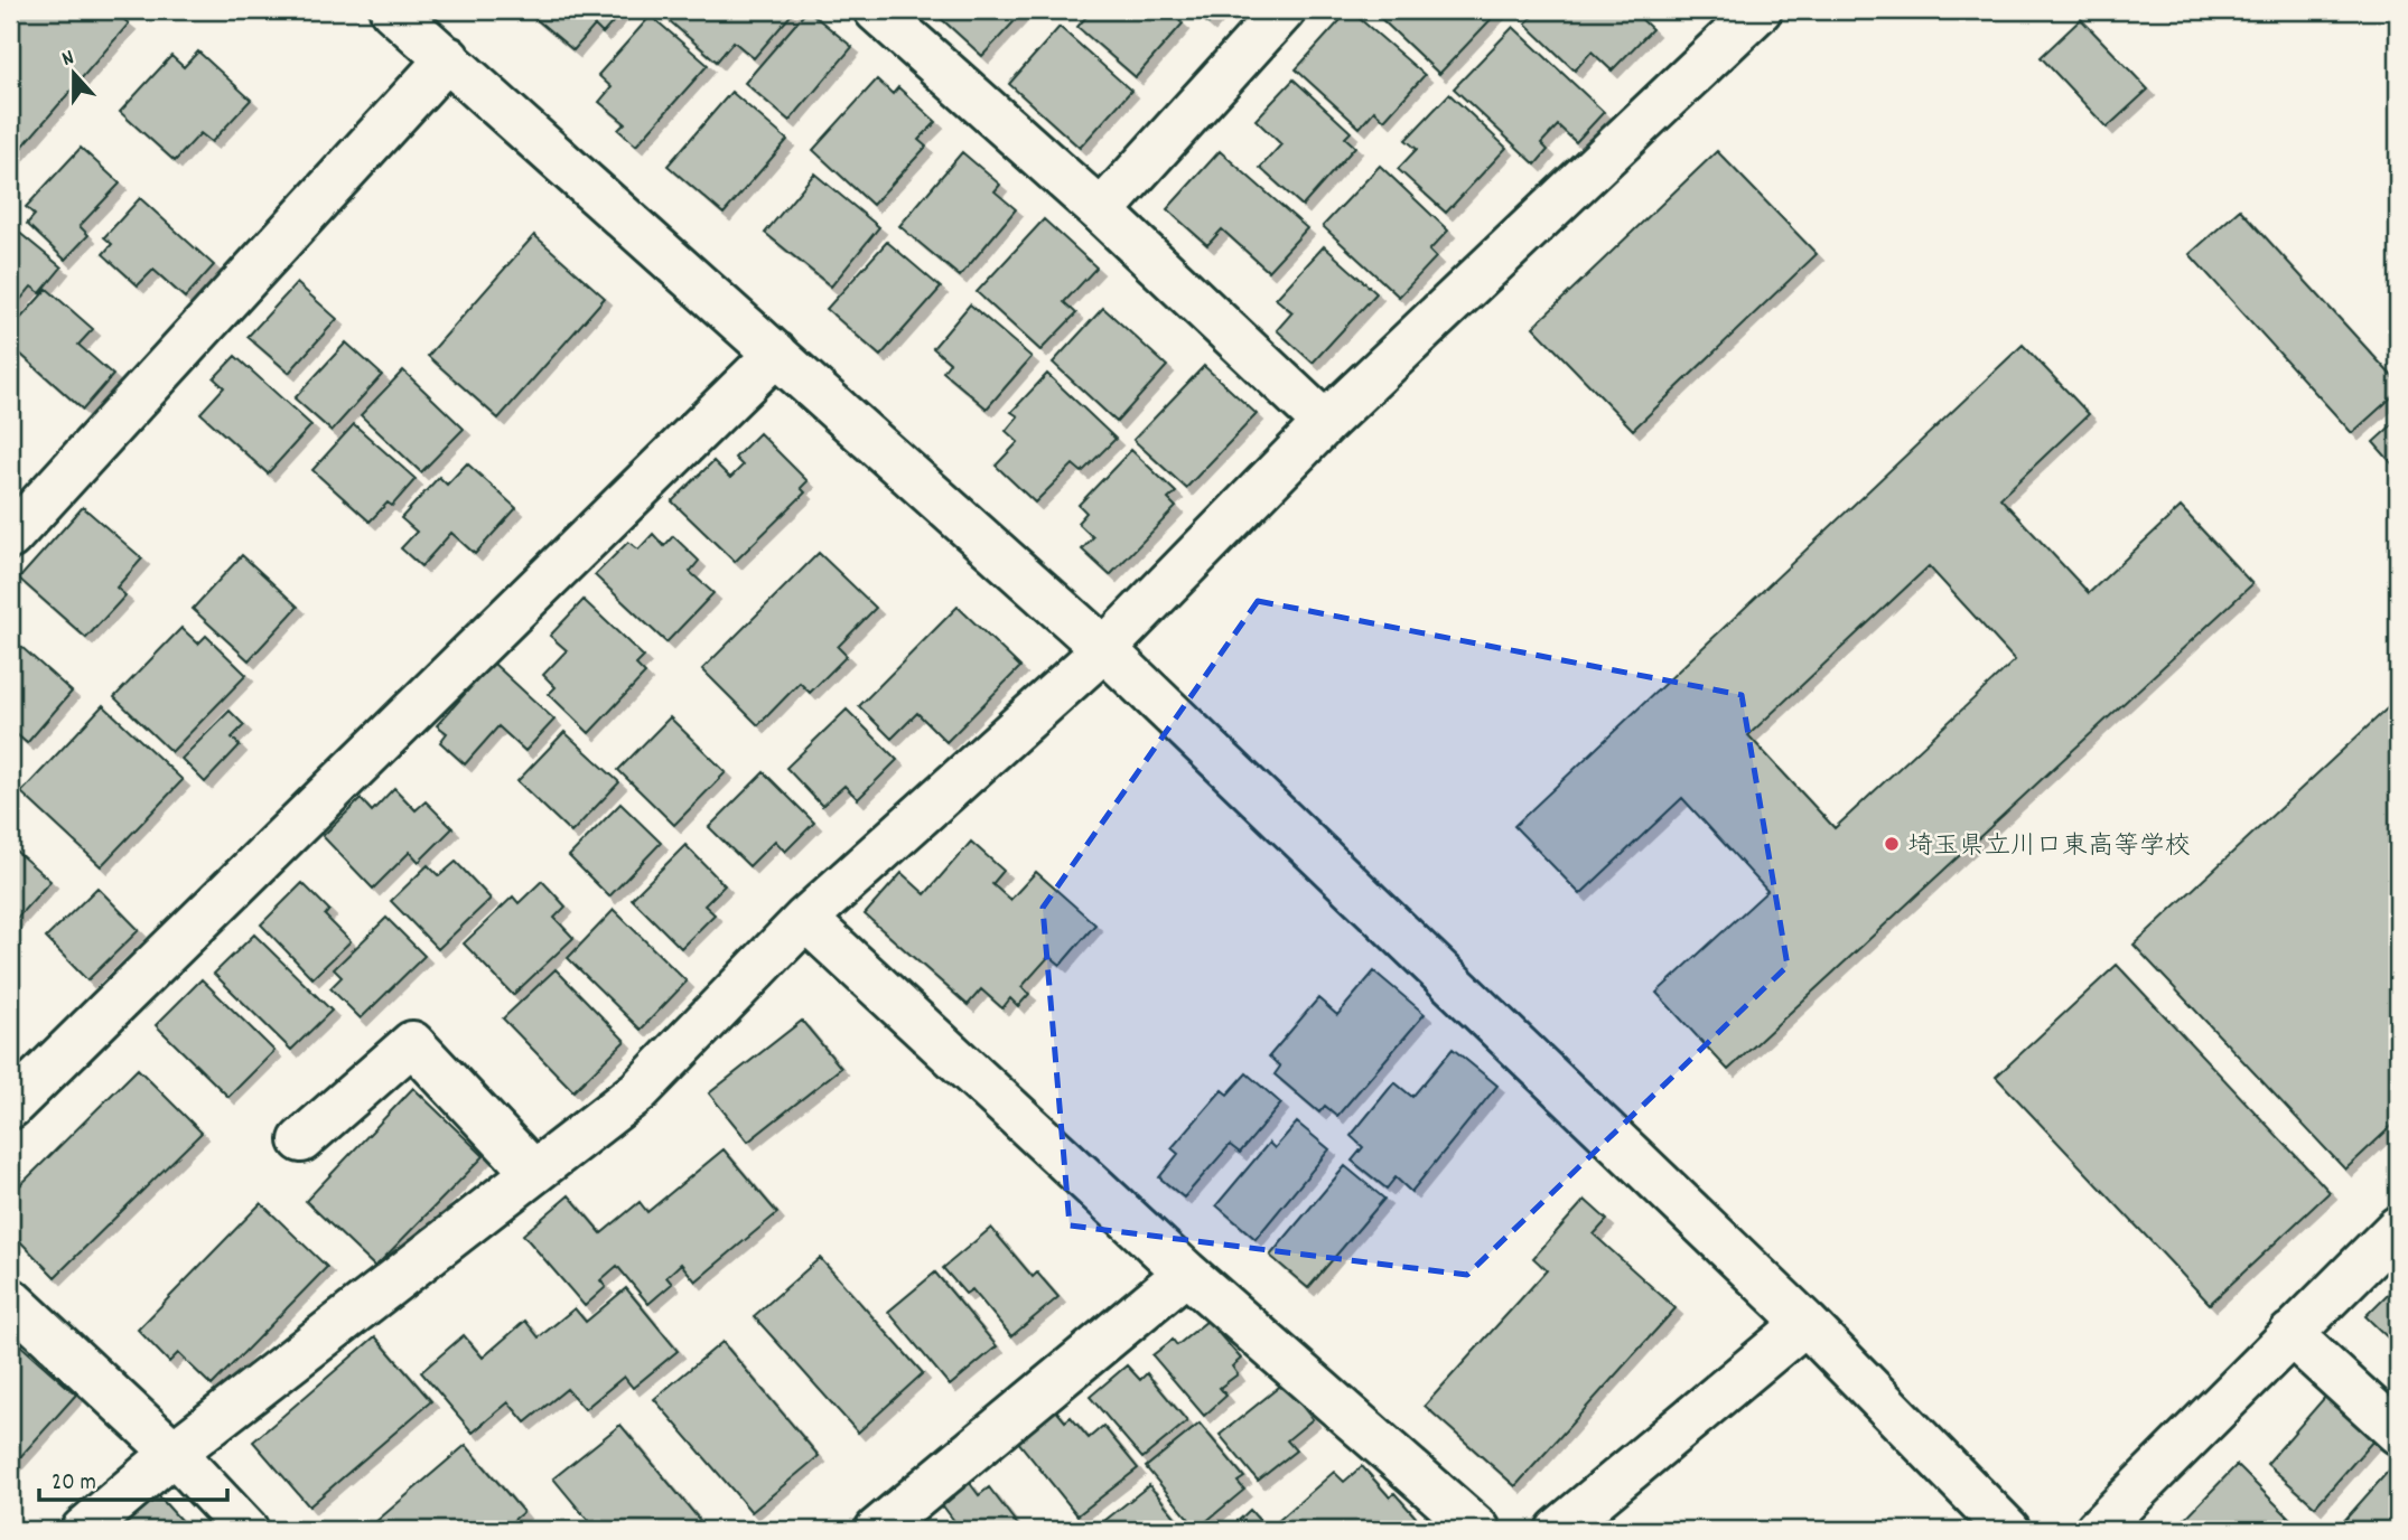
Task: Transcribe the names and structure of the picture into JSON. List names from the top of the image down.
{
  "places": ["埼玉県立川口東高等学校"],
  "scale_bar": "20 m",
  "north": "top"
}
